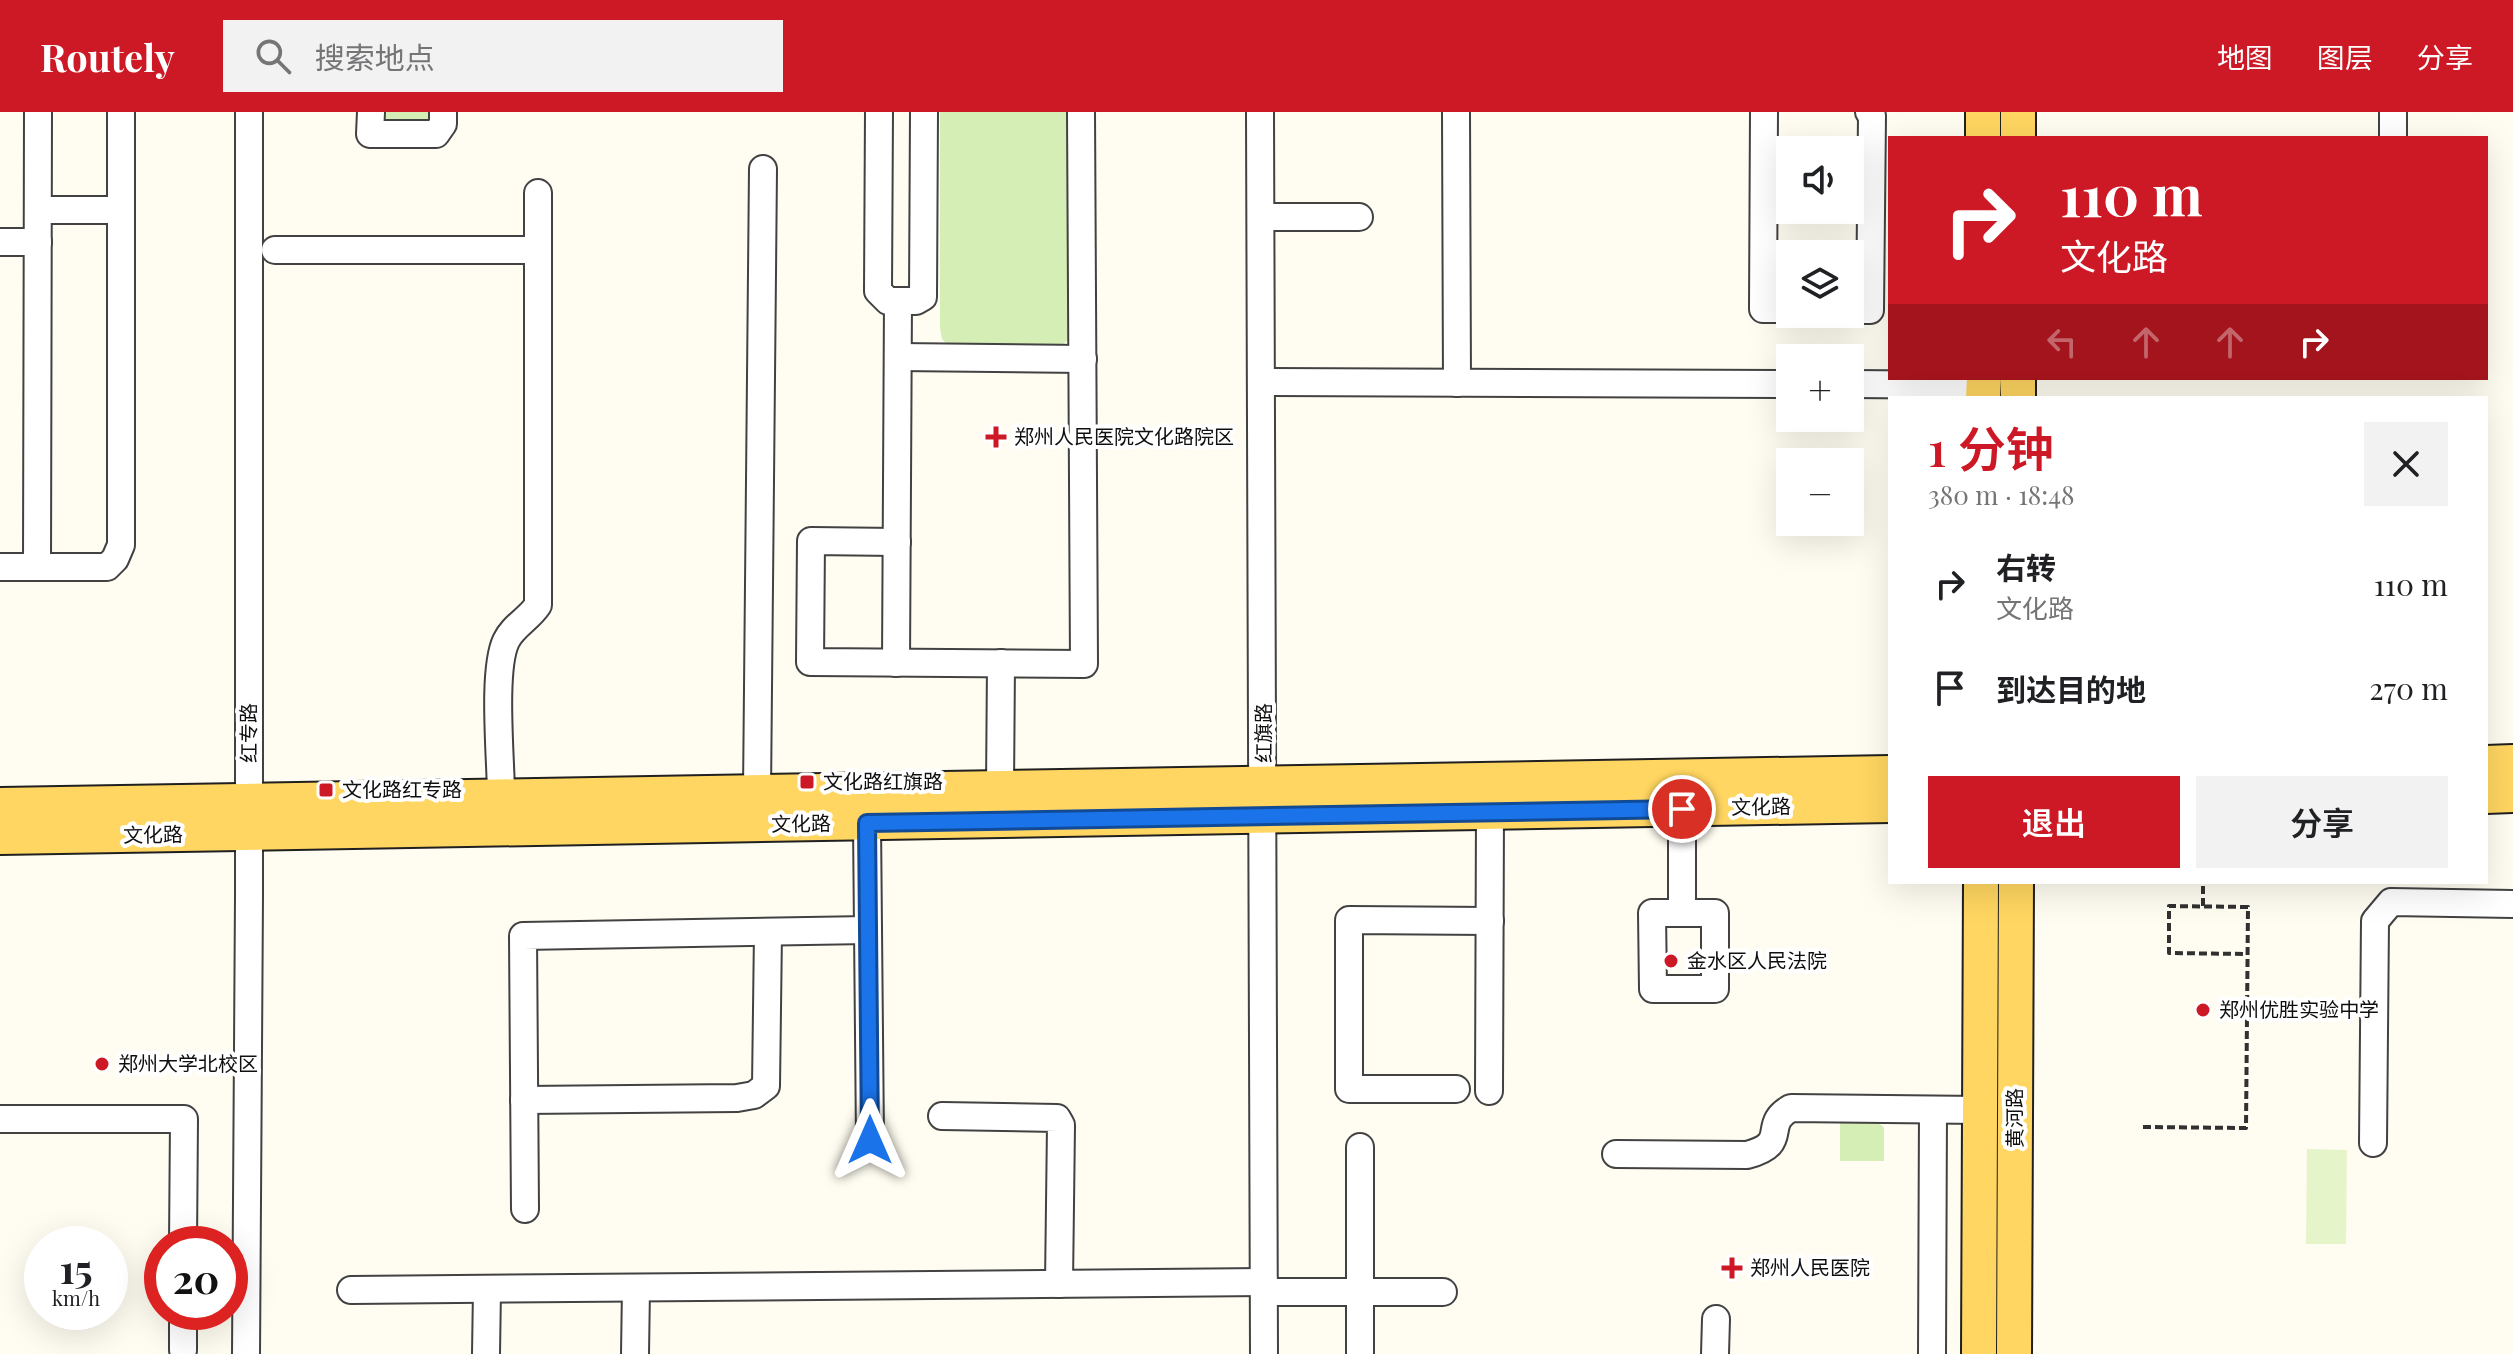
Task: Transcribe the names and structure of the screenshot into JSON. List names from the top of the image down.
{
  "streets": {
    "main road": ["文化路", "黄河路"],
    "street": ["红专路", "红旗路"]
  },
  "crossings": [
    ["红专路", "文化路"],
    ["红旗路", "文化路"]
  ],
  "places": {
    "health": ["郑州人民医院文化路院区", "郑州人民医院"],
    "transit": ["文化路红旗路", "文化路红专路"],
    "other": ["金水区人民法院", "郑州优胜实验中学", "郑州大学北校区"]
  },
  "page": {
    "header": "Routely",
    "search": "搜索地点",
    "nav": ["地图", "图层", "分享"],
    "map_buttons": ["+", "−"],
    "turn": ["110 m", "文化路"],
    "heading": ["1 分钟", "380 m · 18:48"],
    "list": [
      {
        "name": "右转",
        "note": "文化路",
        "value": "110 m"
      },
      {
        "name": "到达目的地",
        "value": "270 m"
      }
    ],
    "buttons": ["退出", "分享"],
    "speed": "15 km/h",
    "limit": "20"
  }
}
